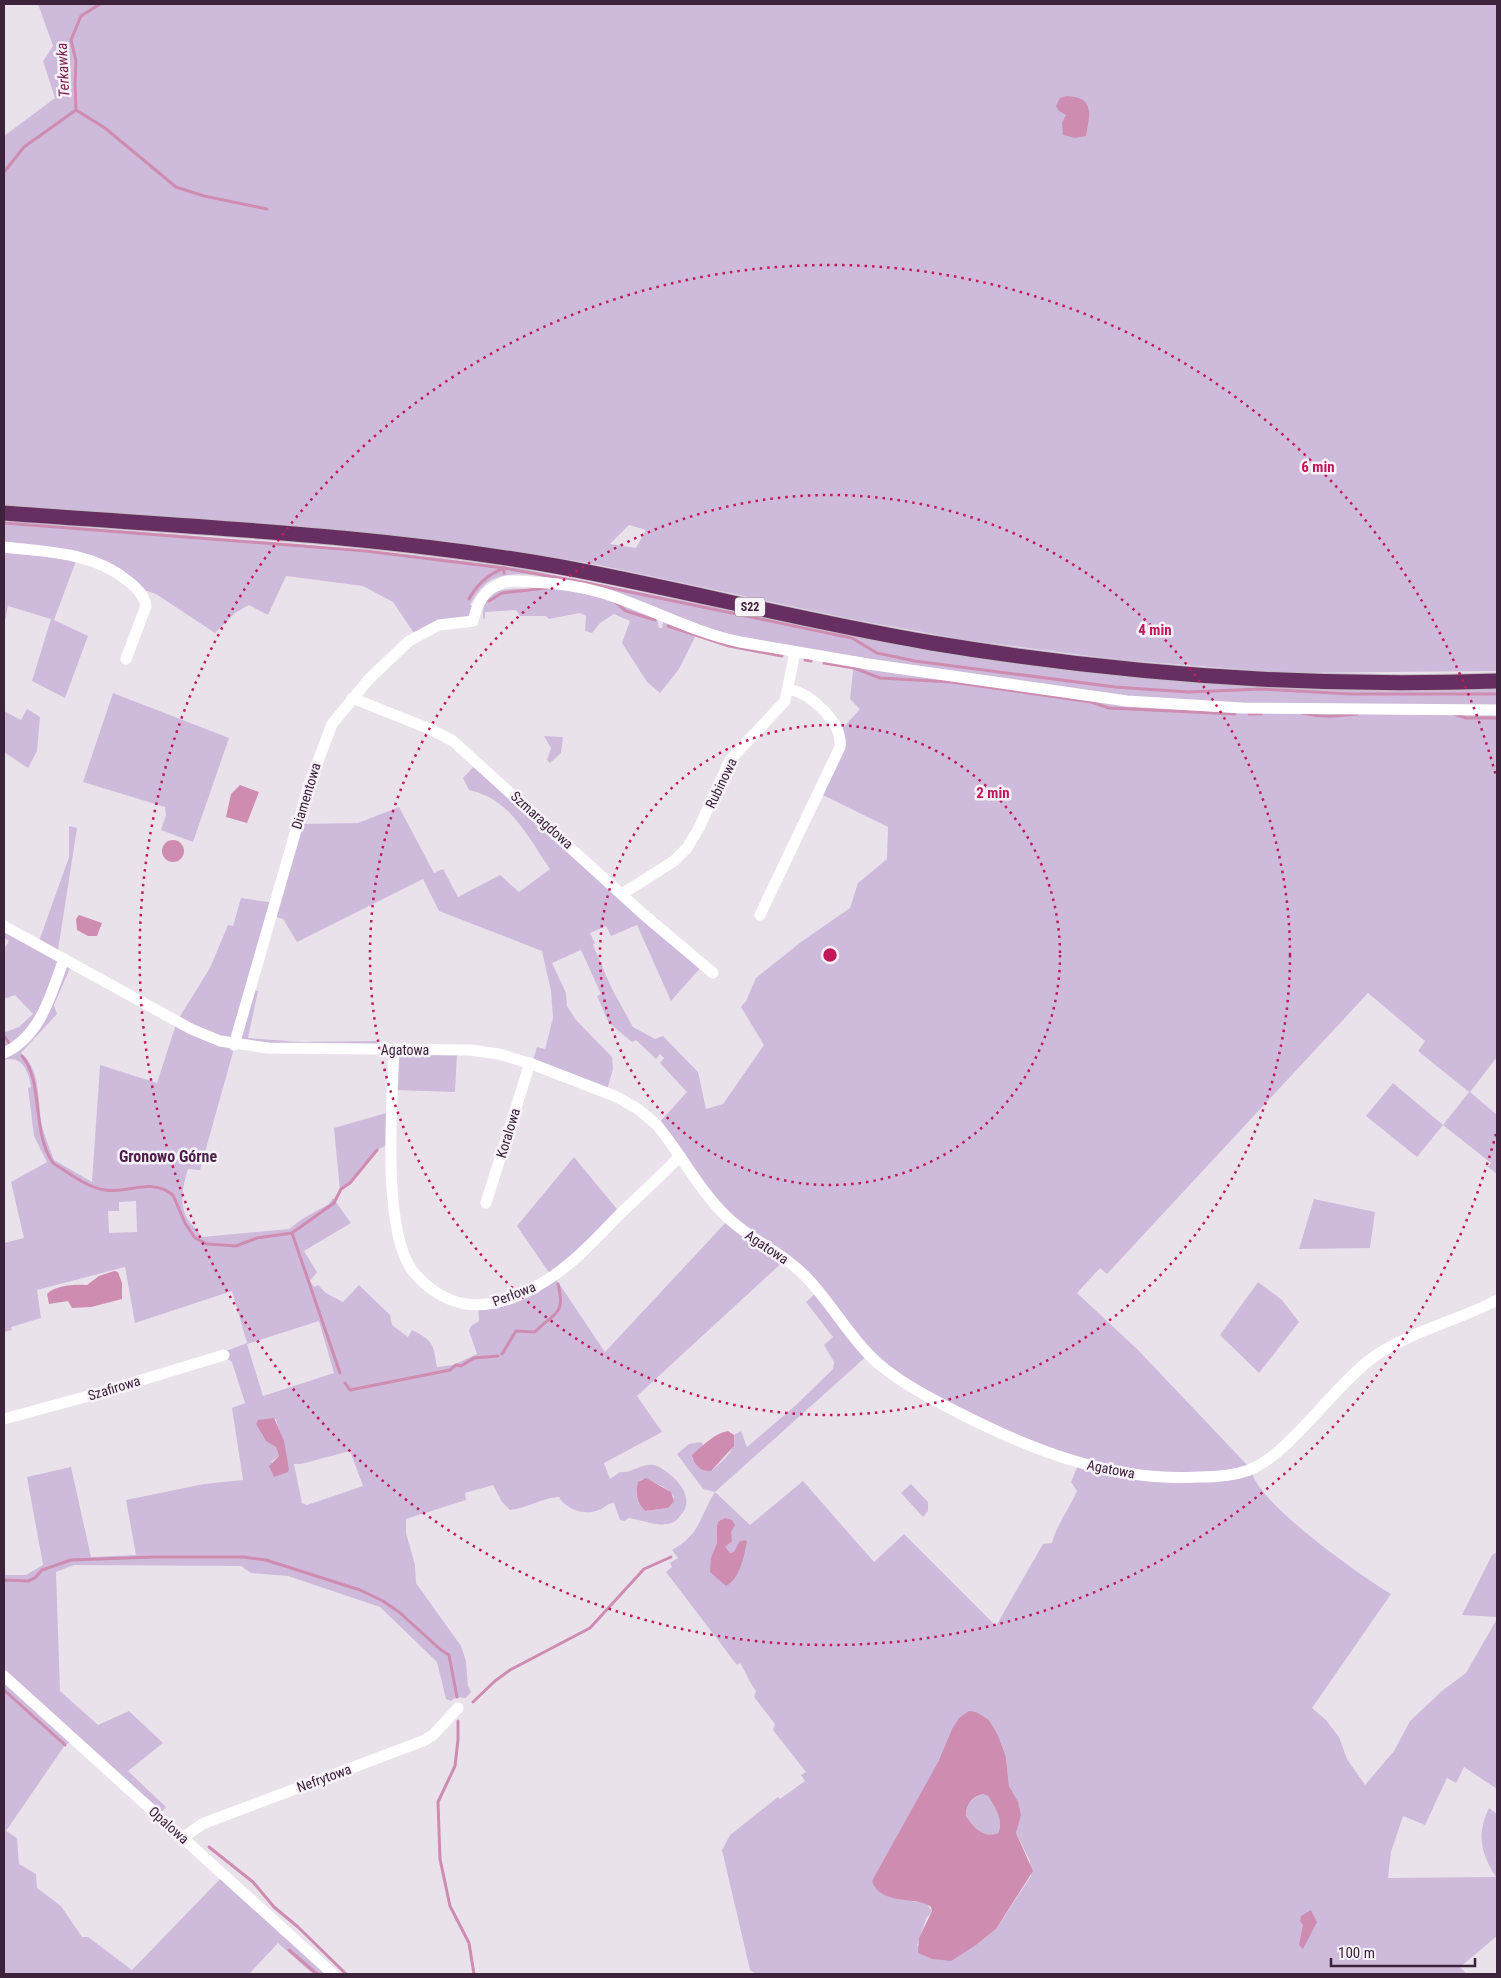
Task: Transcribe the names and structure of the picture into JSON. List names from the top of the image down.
{
  "streets": {
    "highway": ["S22"],
    "street": [
      "Rubinowa",
      "Diamentowa",
      "Szmaragdowa",
      "Agatowa",
      "Koralowa",
      "Perłowa",
      "Szafirowa",
      "Nefrytowa",
      "Opalowa"
    ]
  },
  "crossings": [
    ["Rubinowa", "Diamentowa"],
    ["Rubinowa", "Szmaragdowa"],
    ["Diamentowa", "Szmaragdowa"],
    ["Diamentowa", "Agatowa"],
    ["Agatowa", "Koralowa"],
    ["Agatowa", "Perłowa"],
    ["Nefrytowa", "Opalowa"]
  ],
  "districts": ["Gronowo Górne"],
  "water": ["Terkawka"],
  "scale_bar": "100 m",
  "rings": ["6 min", "4 min", "2 min"]
}
